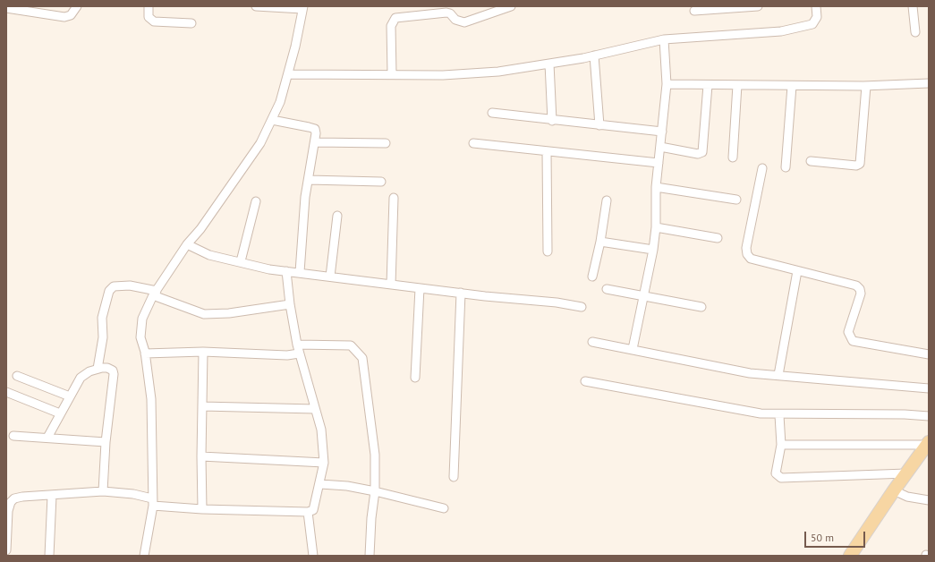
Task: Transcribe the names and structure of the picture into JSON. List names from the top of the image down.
{
  "scale_bar": "50 m"
}
